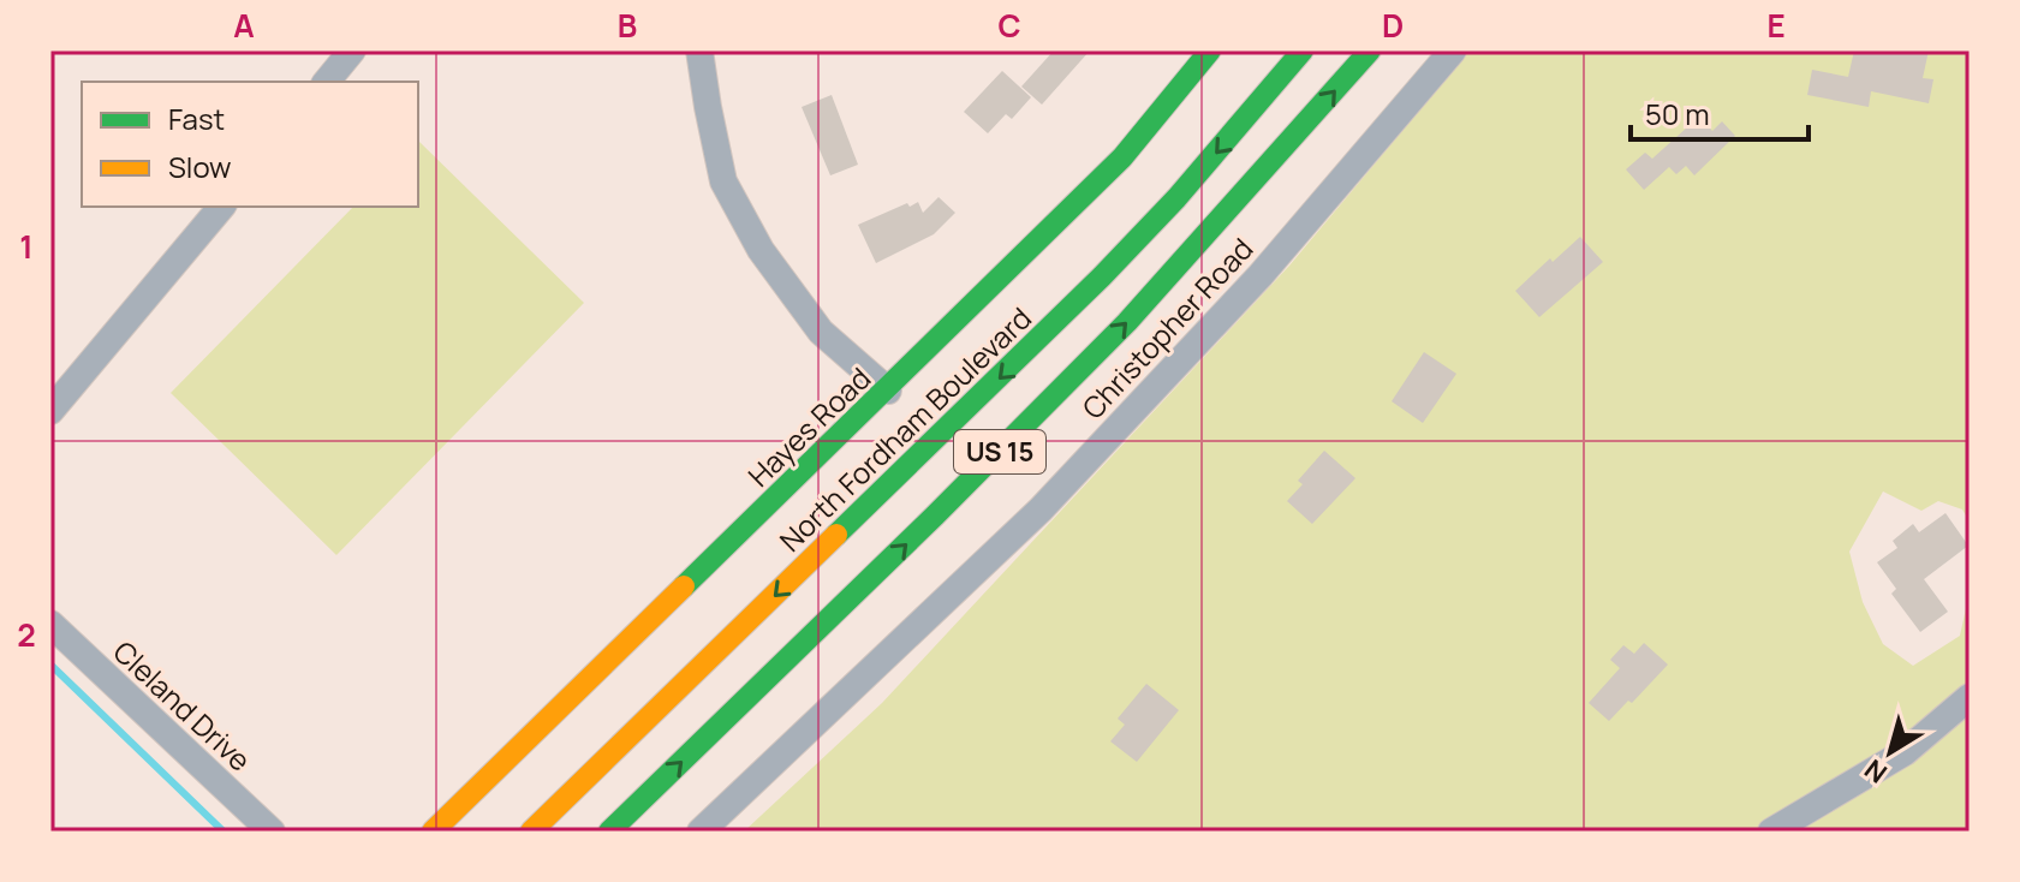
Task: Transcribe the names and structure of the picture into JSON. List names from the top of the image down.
{
  "streets": {
    "main road": ["Hayes Road", "North Fordham Boulevard", "US 15"],
    "street": ["Christopher Road", "Cleland Drive"]
  },
  "legend": ["Fast", "Slow"],
  "scale_bar": "50 m",
  "north": "bottom left",
  "grid": {
    "columns": [
      "A",
      "B",
      "C",
      "D",
      "E"
    ],
    "rows": ["1", "2"]
  }
}
